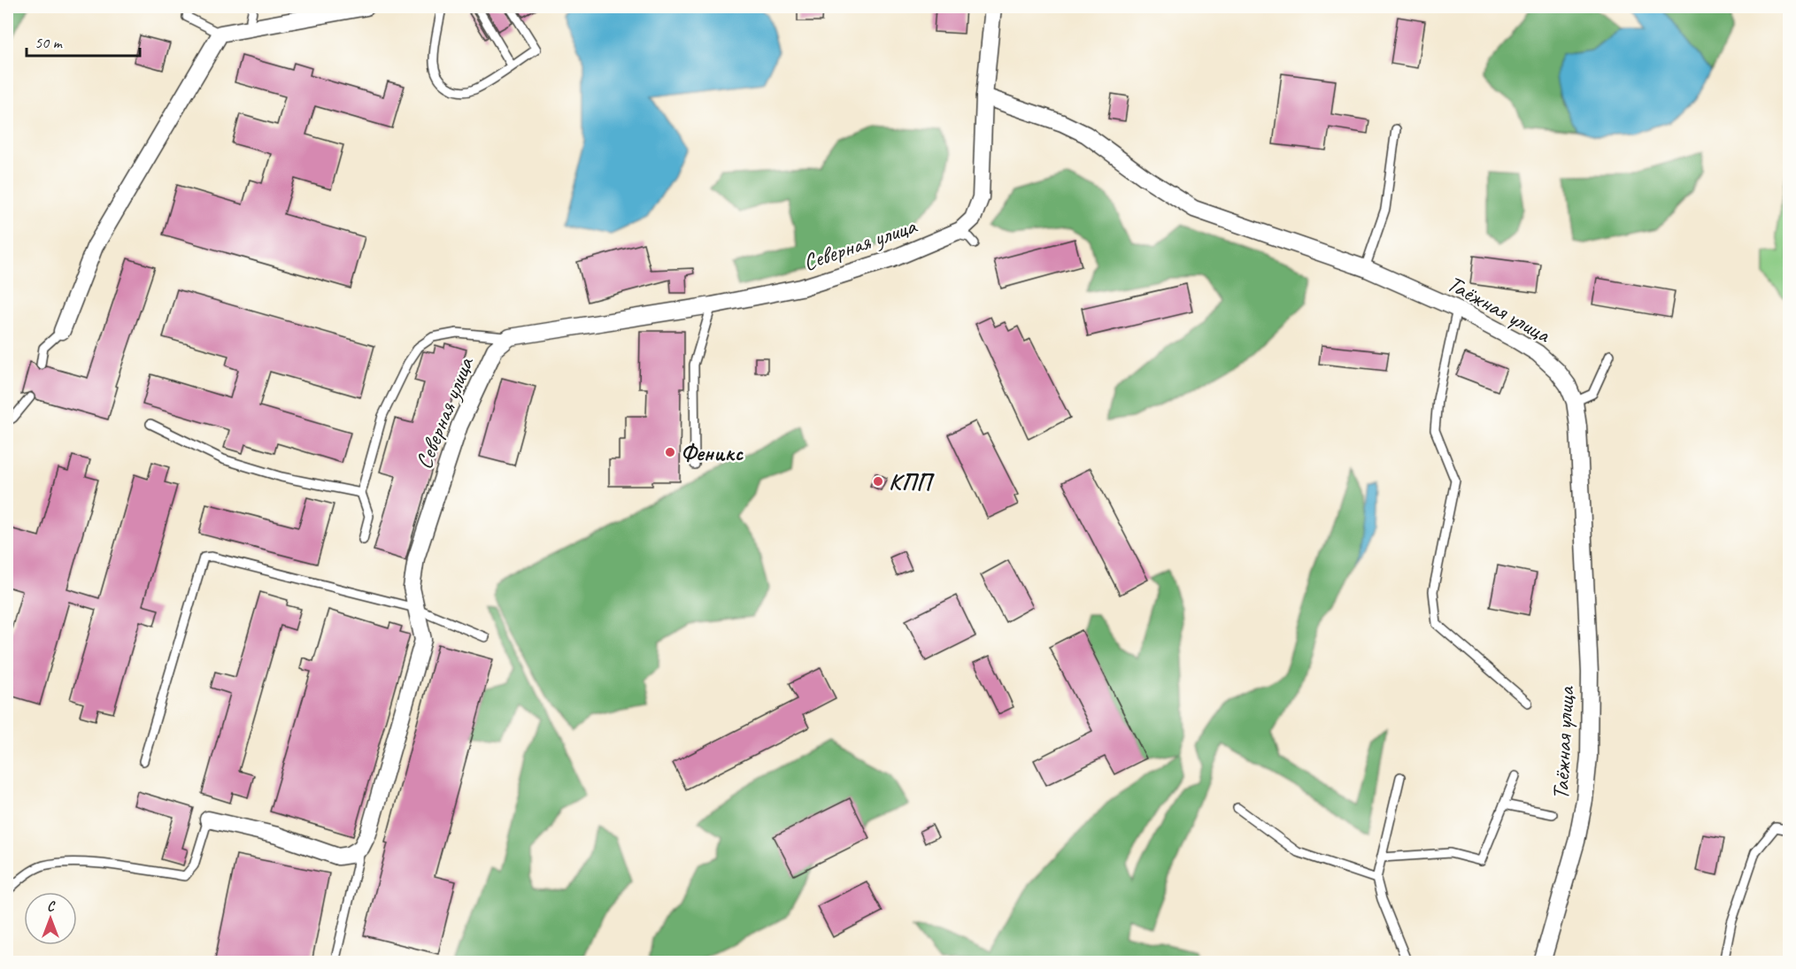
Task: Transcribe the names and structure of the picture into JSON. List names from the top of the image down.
{
  "streets": {
    "street": ["Северная улица", "Таёжная улица"]
  },
  "crossings": [
    ["Северная улица", "Таёжная улица"]
  ],
  "places": ["Феникс", "КПП"],
  "scale_bar": "50 m",
  "north": "top"
}
